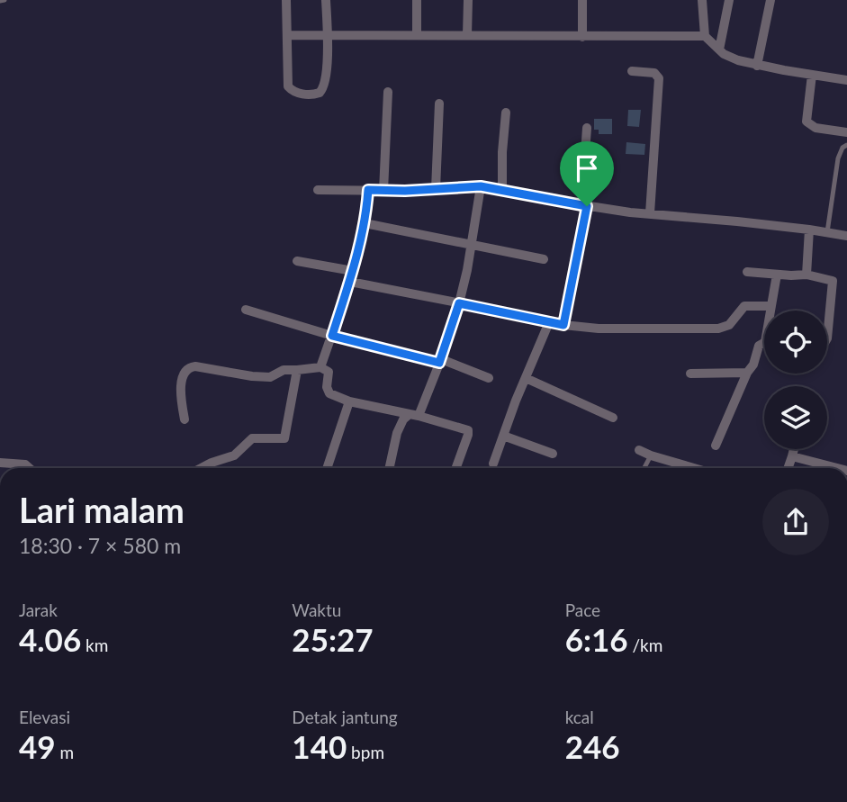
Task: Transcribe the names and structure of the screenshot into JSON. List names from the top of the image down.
{
  "page": {
    "heading": ["Lari malam", "18:30 · 7 × 580 m"],
    "stats": [
      ["Jarak", "4.06 km"],
      ["Waktu", "25:27"],
      ["Pace", "6:16 /km"],
      ["Elevasi", "49 m"],
      ["Detak jantung", "140 bpm"],
      ["kcal", "246"]
    ]
  }
}
